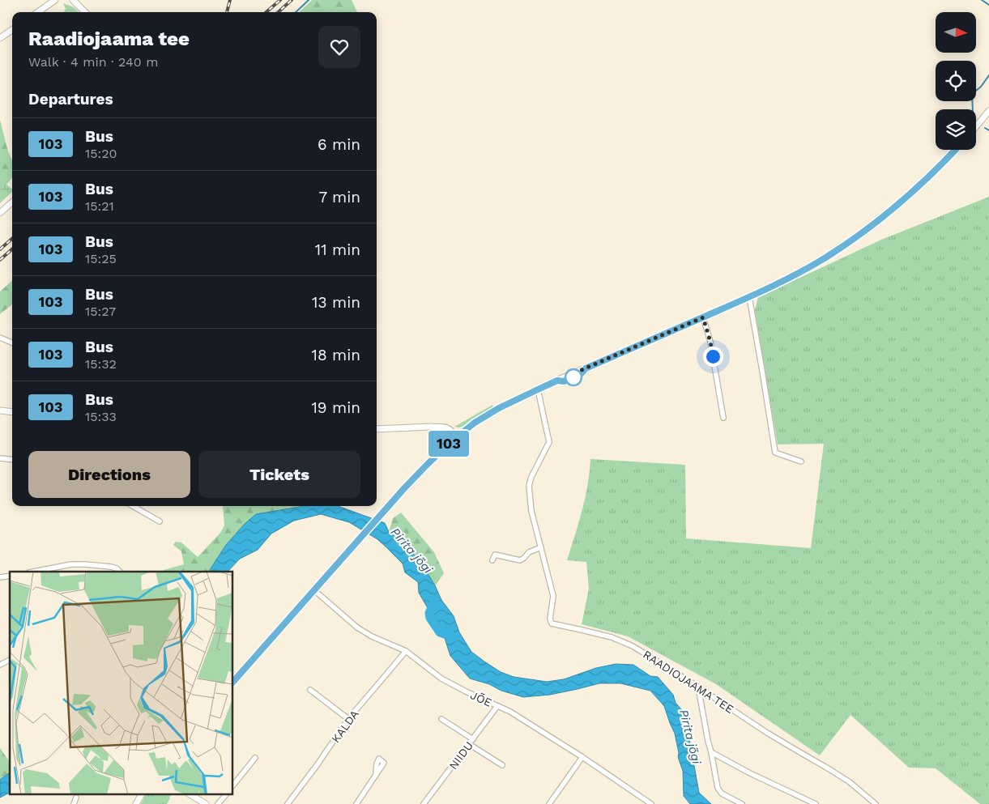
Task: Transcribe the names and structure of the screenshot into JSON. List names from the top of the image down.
{
  "streets": {
    "street": [
      "RAADIOJAAMA TEE",
      "JÕE",
      "KALDA",
      "NIIDU"
    ]
  },
  "crossings": [
    ["JÕE", "KALDA"],
    ["JÕE", "NIIDU"]
  ],
  "water": ["Pirita jõgi"],
  "lines": ["bus line 103"],
  "north": "right",
  "page": {
    "on_map": "103",
    "heading": [
      ["Raadiojaama tee", "Walk · 4 min · 240 m"],
      "Departures"
    ],
    "list": [
      {
        "mark": "103",
        "name": "Bus",
        "note": "15:20",
        "value": "6 min"
      },
      {
        "mark": "103",
        "name": "Bus",
        "note": "15:21",
        "value": "7 min"
      },
      {
        "mark": "103",
        "name": "Bus",
        "note": "15:25",
        "value": "11 min"
      },
      {
        "mark": "103",
        "name": "Bus",
        "note": "15:27",
        "value": "13 min"
      },
      {
        "mark": "103",
        "name": "Bus",
        "note": "15:32",
        "value": "18 min"
      },
      {
        "mark": "103",
        "name": "Bus",
        "note": "15:33",
        "value": "19 min"
      }
    ],
    "buttons": ["Directions", "Tickets"]
  }
}
